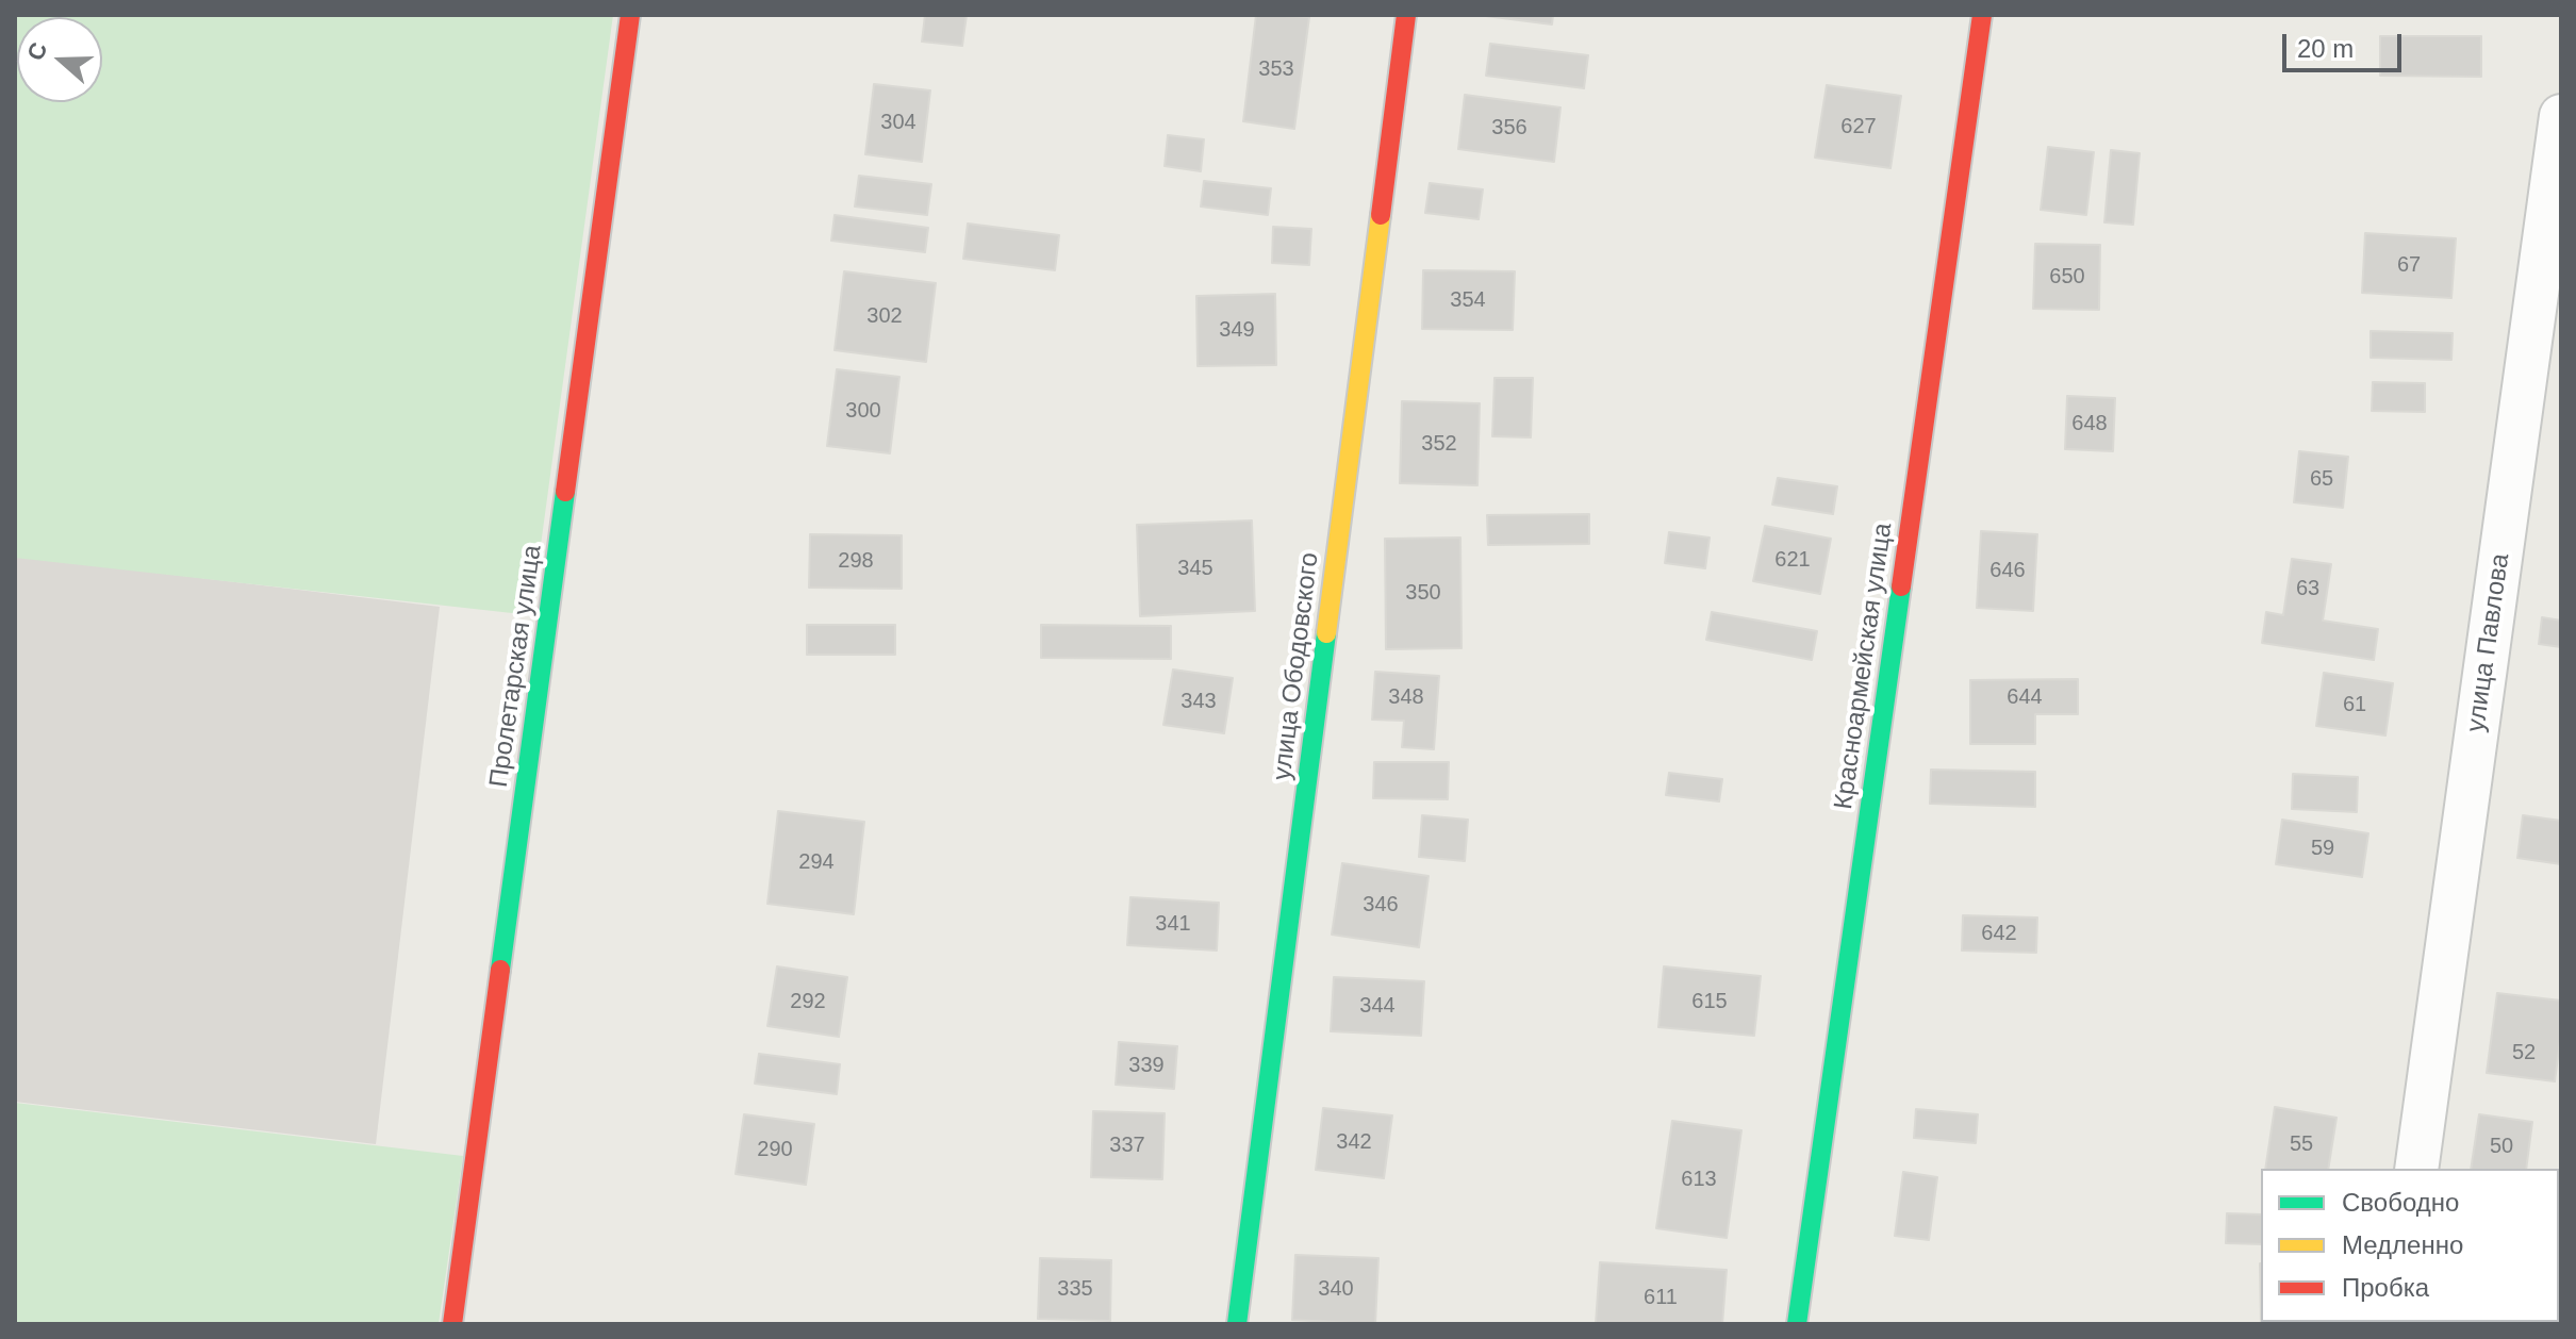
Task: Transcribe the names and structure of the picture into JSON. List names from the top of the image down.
{
  "streets": {
    "street": [
      "улица Павлова",
      "Пролетарская улица",
      "улица Ободовского",
      "Красноармейская улица"
    ]
  },
  "house_numbers": [
    "353",
    "304",
    "627",
    "356",
    "67",
    "650",
    "354",
    "302",
    "349",
    "300",
    "648",
    "352",
    "65",
    "621",
    "298",
    "345",
    "646",
    "63",
    "350",
    "348",
    "644",
    "343",
    "61",
    "59",
    "294",
    "346",
    "341",
    "642",
    "292",
    "615",
    "344",
    "52",
    "339",
    "342",
    "55",
    "337",
    "50",
    "290",
    "613",
    "335",
    "340",
    "611"
  ],
  "legend": ["Свободно", "Медленно", "Пробка"],
  "scale_bar": "20 m",
  "north": "left"
}
